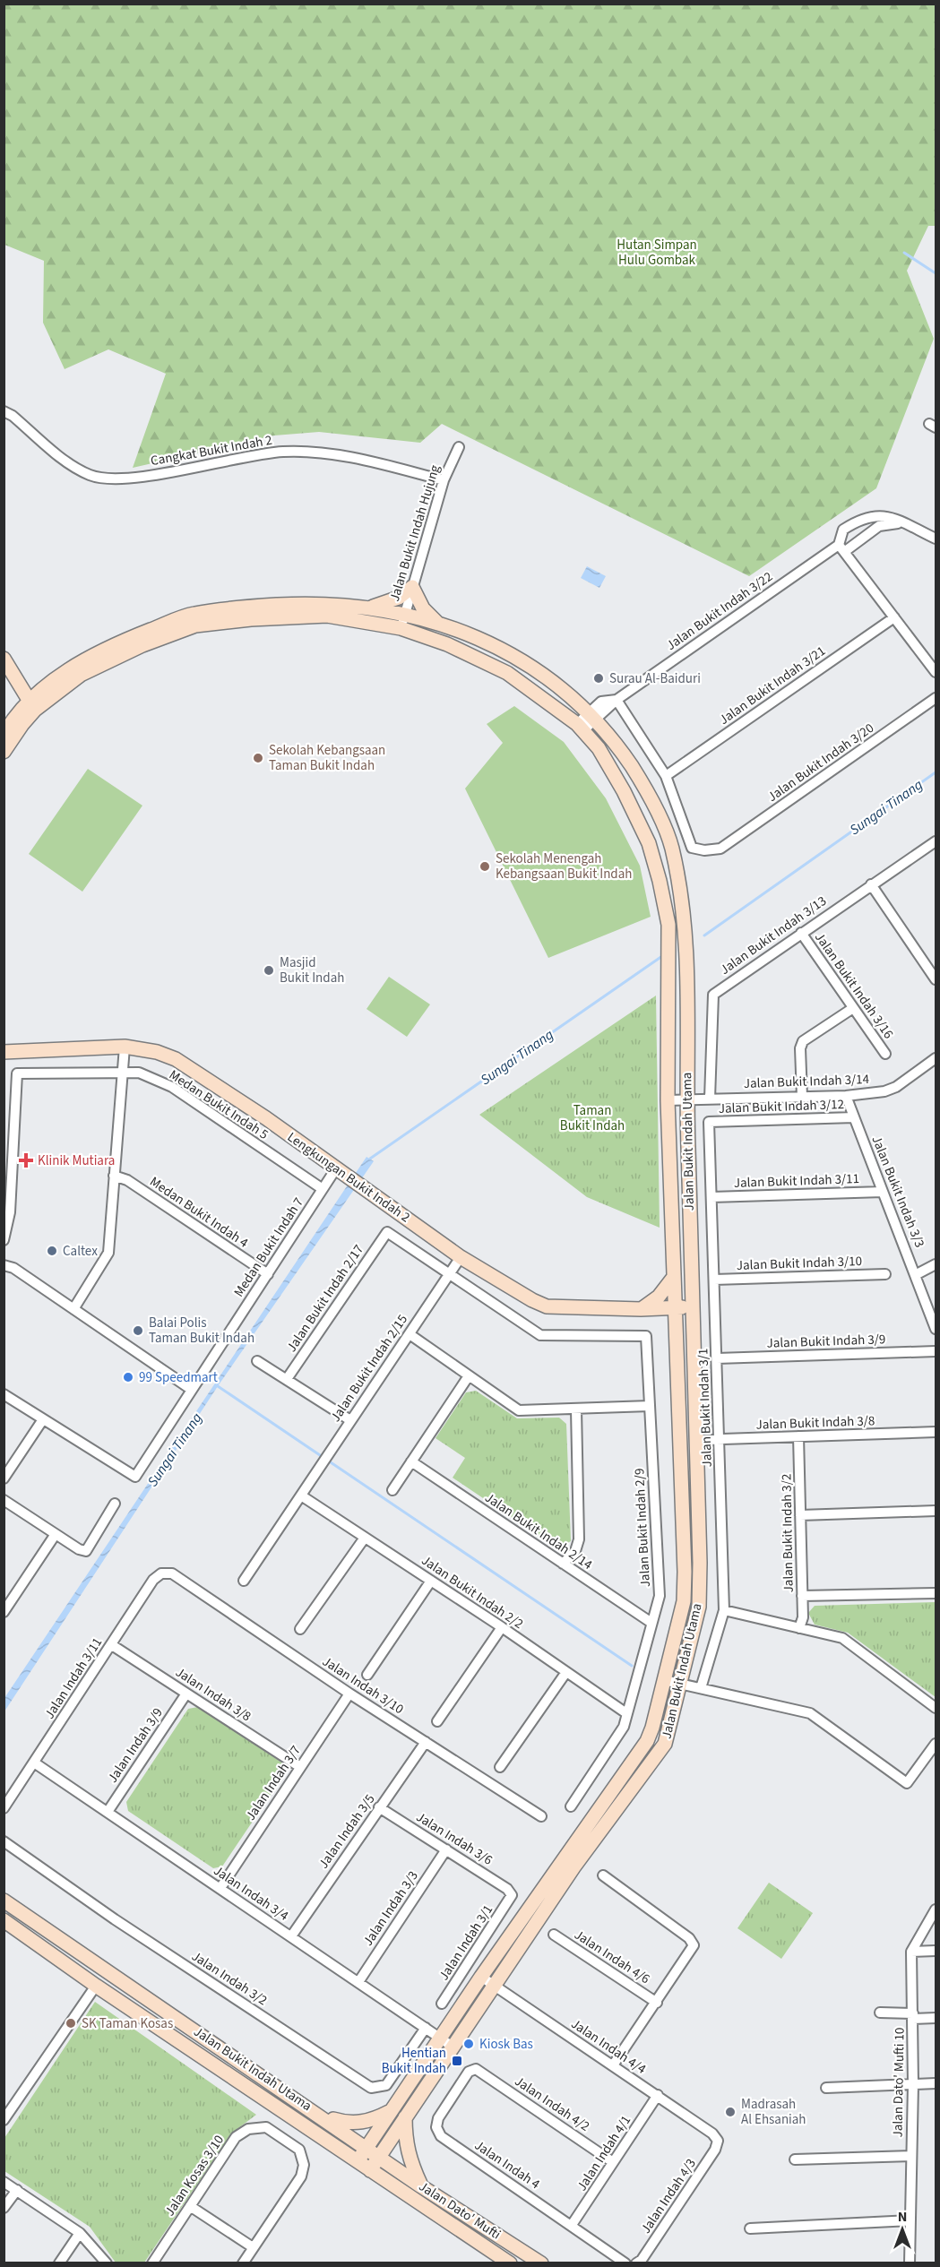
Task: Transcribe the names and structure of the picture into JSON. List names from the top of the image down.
{
  "streets": {
    "street": [
      "Cangkat Bukit Indah 2",
      "Jalan Bukit Indah Hujung",
      "Jalan Bukit Indah 3/22",
      "Jalan Bukit Indah 3/21",
      "Jalan Bukit Indah 3/20",
      "Jalan Bukit Indah 3/13",
      "Jalan Bukit Indah 3/16",
      "Jalan Bukit Indah 3/14",
      "Medan Bukit Indah 5",
      "Jalan Bukit Indah 3/12",
      "Jalan Bukit Indah Utama",
      "Lengkungan Bukit Indah 2",
      "Jalan Bukit Indah 3/11",
      "Jalan Bukit Indah 3/3",
      "Medan Bukit Indah 4",
      "Medan Bukit Indah 7",
      "Jalan Bukit Indah 3/10",
      "Jalan Bukit Indah 2/17",
      "Jalan Bukit Indah 3/9",
      "Jalan Bukit Indah 2/15",
      "Jalan Bukit Indah 3/1",
      "Jalan Bukit Indah 3/8",
      "Jalan Bukit Indah 2/9",
      "Jalan Bukit Indah 2/14",
      "Jalan Bukit Indah 3/2",
      "Jalan Bukit Indah 2/2",
      "Jalan Indah 3/11",
      "Jalan Indah 3/10",
      "Jalan Indah 3/8",
      "Jalan Indah 3/9",
      "Jalan Indah 3/7",
      "Jalan Indah 3/5",
      "Jalan Indah 3/6",
      "Jalan Indah 3/4",
      "Jalan Indah 3/3",
      "Jalan Indah 3/1",
      "Jalan Indah 4/6",
      "Jalan Indah 3/2",
      "Jalan Indah 4/4",
      "Jalan Dato' Mufti 10",
      "Jalan Indah 4/2",
      "Jalan Indah 4/1",
      "Jalan Indah 4",
      "Jalan Kosas 3/10",
      "Jalan Indah 4/3",
      "Jalan Dato' Mufti"
    ]
  },
  "crossings": [
    ["Cangkat Bukit Indah 2", "Jalan Bukit Indah Hujung"],
    ["Jalan Bukit Indah Hujung", "Jalan Bukit Indah Utama"],
    ["Jalan Bukit Indah 3/22", "Jalan Bukit Indah Utama"],
    ["Jalan Bukit Indah 3/21", "Jalan Bukit Indah 3/20"],
    ["Jalan Bukit Indah 3/13", "Jalan Bukit Indah 3/16"],
    ["Jalan Bukit Indah 3/13", "Jalan Bukit Indah 3/14"],
    ["Jalan Bukit Indah 3/14", "Jalan Bukit Indah Utama"],
    ["Jalan Bukit Indah 3/14", "Jalan Bukit Indah 3/3"],
    ["Medan Bukit Indah 5", "Medan Bukit Indah 7"],
    ["Jalan Bukit Indah 3/12", "Jalan Bukit Indah 3/3"],
    ["Jalan Bukit Indah 3/12", "Jalan Bukit Indah 3/1"],
    ["Jalan Bukit Indah Utama", "Lengkungan Bukit Indah 2"],
    ["Jalan Bukit Indah Utama", "Jalan Bukit Indah 3/8"],
    ["Jalan Bukit Indah Utama", "Jalan Indah 3/4"],
    ["Jalan Bukit Indah Utama", "Jalan Indah 4/4"],
    ["Jalan Bukit Indah Utama", "Jalan Dato' Mufti"],
    ["Lengkungan Bukit Indah 2", "Medan Bukit Indah 7"],
    ["Lengkungan Bukit Indah 2", "Jalan Bukit Indah 2/15"],
    ["Jalan Bukit Indah 3/11", "Jalan Bukit Indah 3/3"],
    ["Jalan Bukit Indah 3/11", "Jalan Bukit Indah 3/1"],
    ["Medan Bukit Indah 4", "Medan Bukit Indah 7"],
    ["Jalan Bukit Indah 3/10", "Jalan Bukit Indah 3/1"],
    ["Jalan Bukit Indah 2/17", "Jalan Bukit Indah 2/15"],
    ["Jalan Bukit Indah 2/17", "Jalan Bukit Indah 2/9"],
    ["Jalan Bukit Indah 3/9", "Jalan Bukit Indah 3/1"],
    ["Jalan Bukit Indah 2/15", "Jalan Bukit Indah 2/9"],
    ["Jalan Bukit Indah 2/15", "Jalan Bukit Indah 2/2"],
    ["Jalan Bukit Indah 3/1", "Jalan Bukit Indah 3/8"],
    ["Jalan Bukit Indah 3/8", "Jalan Bukit Indah 3/2"],
    ["Jalan Bukit Indah 2/9", "Jalan Bukit Indah 2/14"],
    ["Jalan Bukit Indah 2/9", "Jalan Bukit Indah 2/2"],
    ["Jalan Indah 3/11", "Jalan Indah 3/10"],
    ["Jalan Indah 3/11", "Jalan Indah 3/8"],
    ["Jalan Indah 3/11", "Jalan Indah 3/4"],
    ["Jalan Indah 3/10", "Jalan Indah 3/7"],
    ["Jalan Indah 3/10", "Jalan Indah 3/5"],
    ["Jalan Indah 3/8", "Jalan Indah 3/9"],
    ["Jalan Indah 3/8", "Jalan Indah 3/7"],
    ["Jalan Indah 3/9", "Jalan Indah 3/4"],
    ["Jalan Indah 3/7", "Jalan Indah 3/4"],
    ["Jalan Indah 3/5", "Jalan Indah 3/6"],
    ["Jalan Indah 3/5", "Jalan Indah 3/4"],
    ["Jalan Indah 3/6", "Jalan Indah 3/3"],
    ["Jalan Indah 3/6", "Jalan Indah 3/1"],
    ["Jalan Indah 3/4", "Jalan Indah 3/3"],
    ["Jalan Indah 3/4", "Jalan Indah 3/2"],
    ["Jalan Indah 4/4", "Jalan Indah 4/1"],
    ["Jalan Indah 4/4", "Jalan Indah 4/3"],
    ["Jalan Indah 4/2", "Jalan Indah 4/1"],
    ["Jalan Indah 4/2", "Jalan Indah 4"],
    ["Jalan Indah 4/1", "Jalan Indah 4"]
  ],
  "water": ["Sungai Tinang"],
  "parks": ["Hutan Simpan Hulu Gombak", "Taman Bukit Indah"],
  "places": {
    "other": [
      "Surau Al-Baiduri",
      "Sekolah Kebangsaan Taman Bukit Indah",
      "Sekolah Menengah Kebangsaan Bukit Indah",
      "Masjid Bukit Indah",
      "Caltex",
      "Balai Polis Taman Bukit Indah",
      "99 Speedmart",
      "SK Taman Kosas",
      "Kiosk Bas",
      "Madrasah Al Ehsaniah"
    ],
    "health": ["Klinik Mutiara"],
    "transit": ["Hentian Bukit Indah"]
  },
  "north": "top"
}
